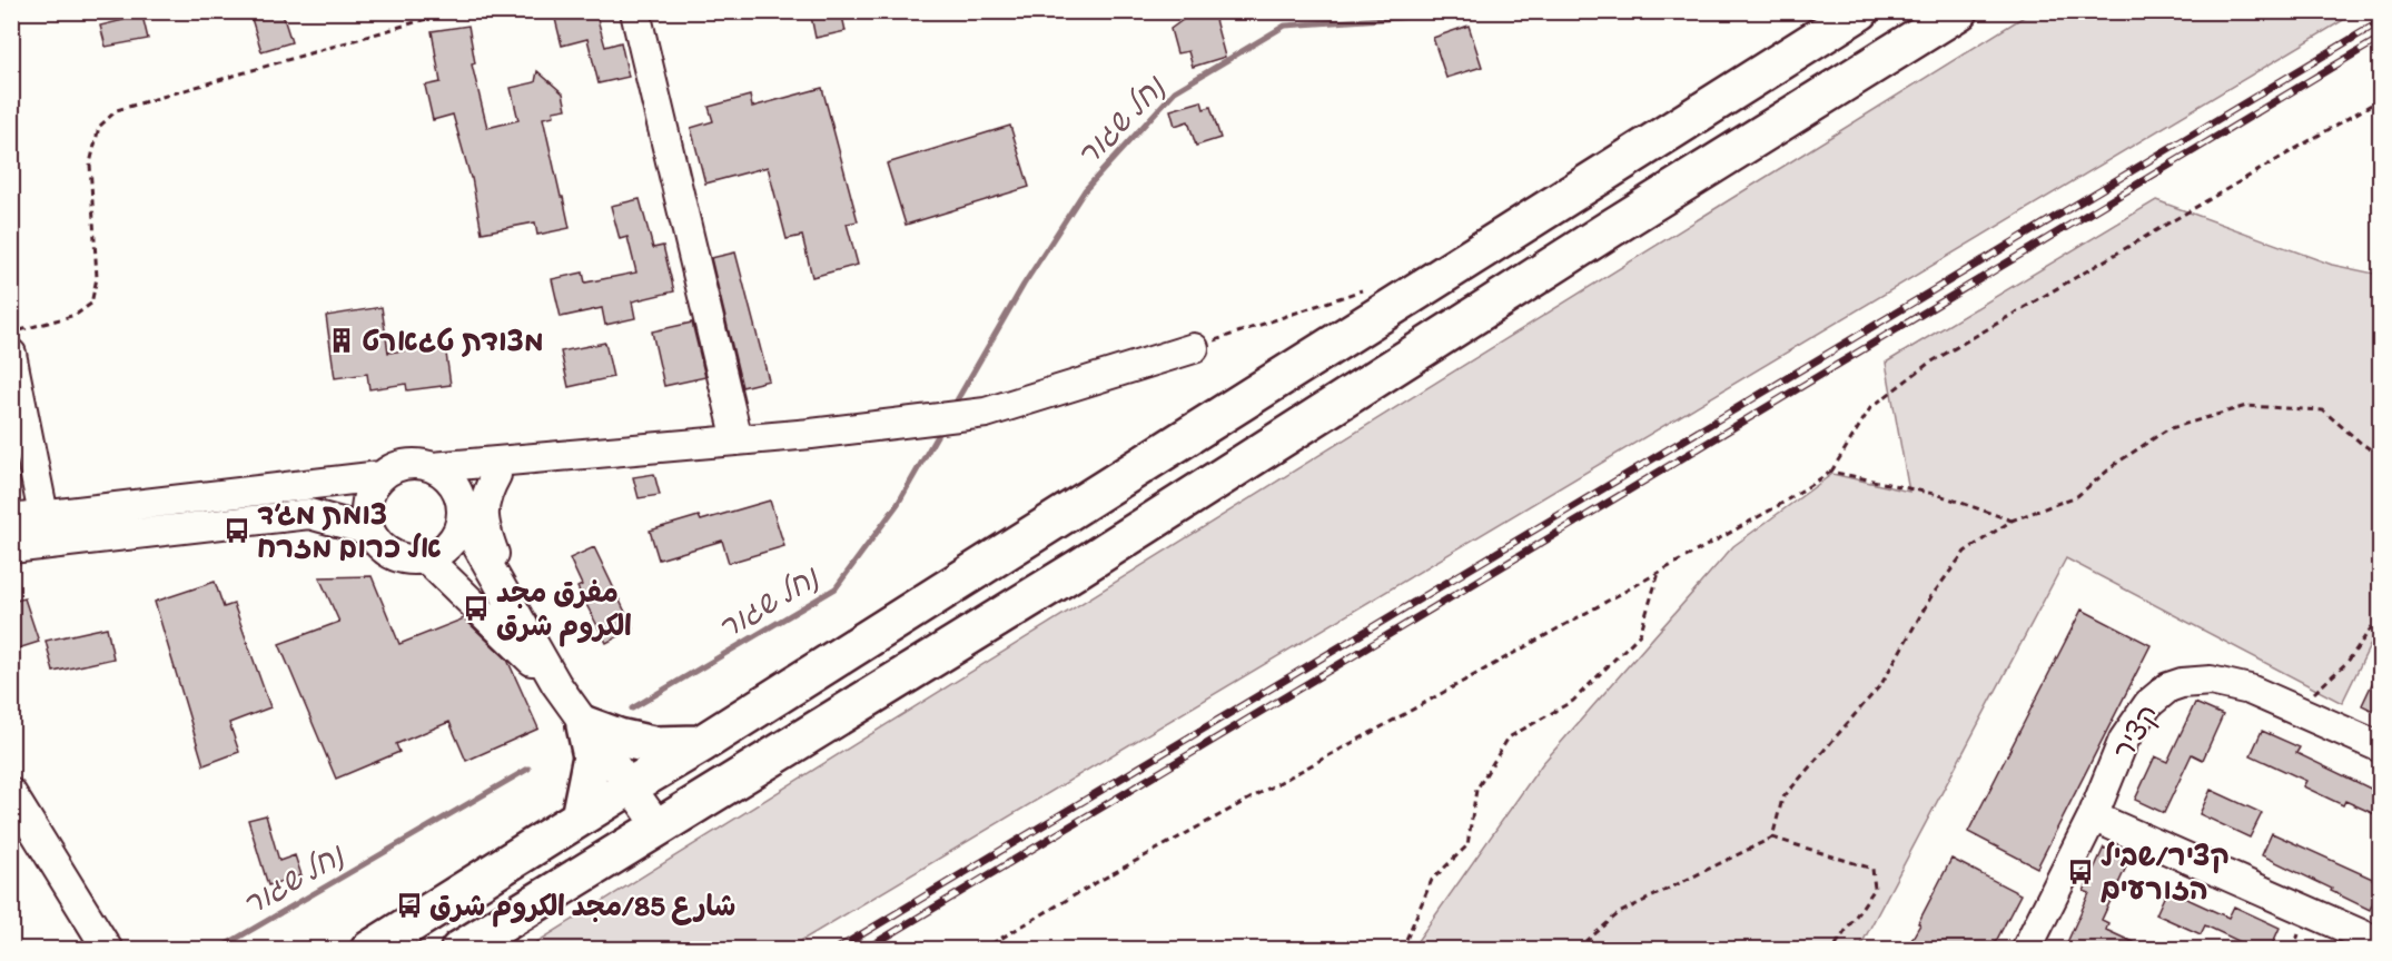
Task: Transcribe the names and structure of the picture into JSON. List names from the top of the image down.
{
  "streets": {
    "street": ["קציר"]
  },
  "water": ["נחל שגור"],
  "places": {
    "building": ["מצודת טגארט"],
    "bus stop": [
      "צומת מג׳ד אל כרום מזרח",
      "مفرق مجد الكروم شرق",
      "קציר/שביל הזורעים",
      "شارع 85/مجد الكروم شرق"
    ]
  }
}
